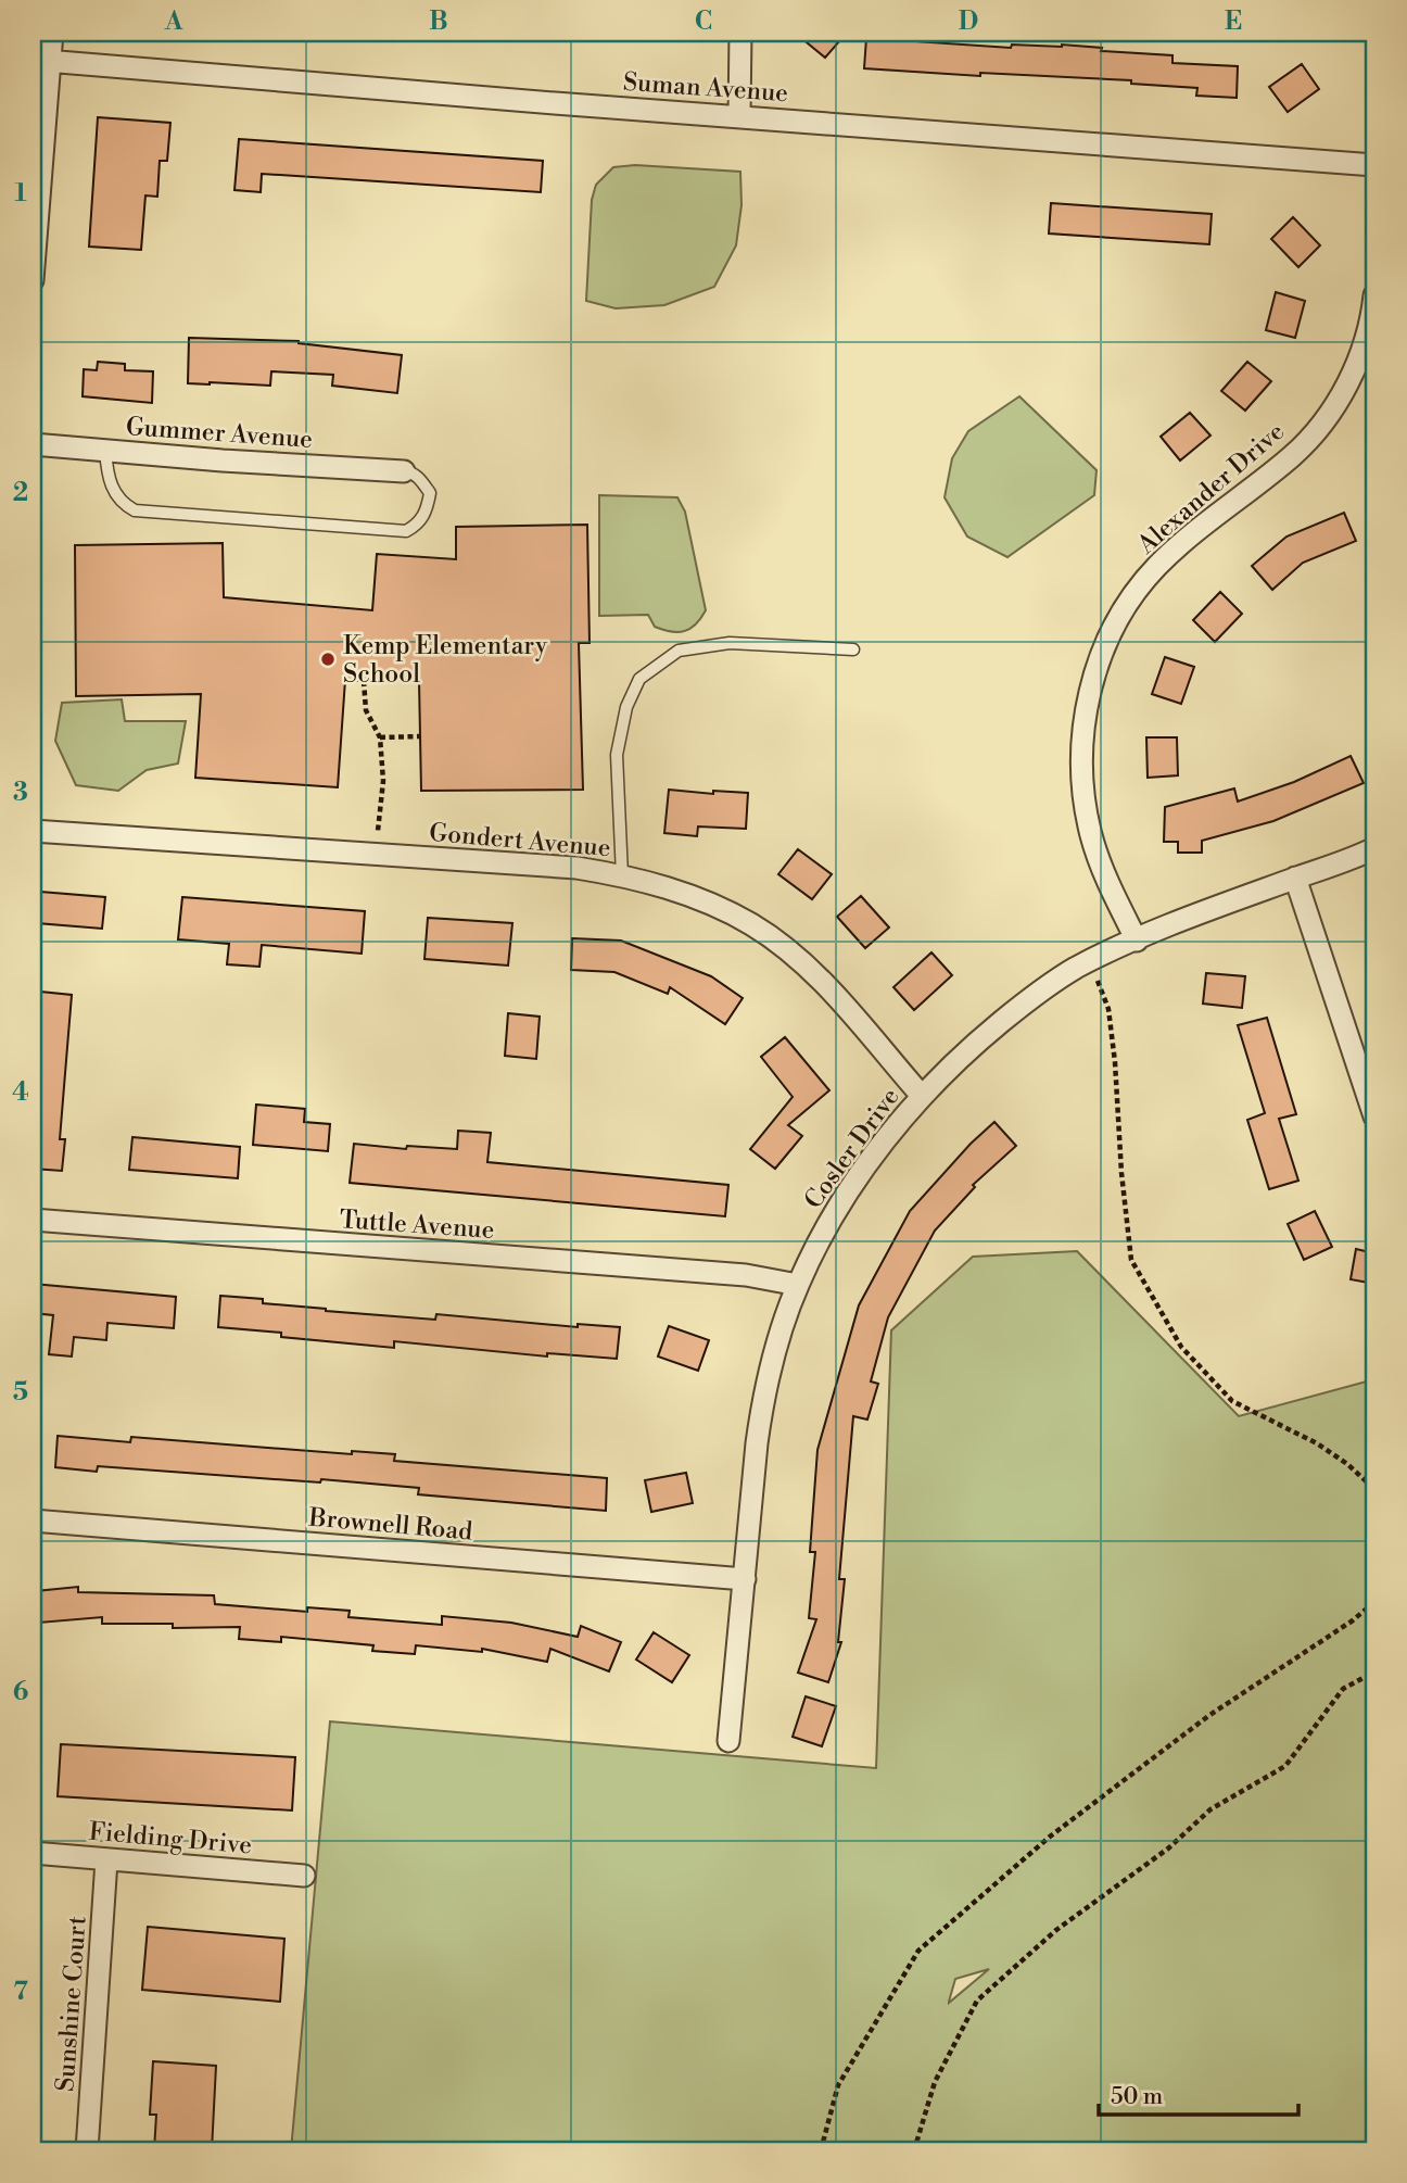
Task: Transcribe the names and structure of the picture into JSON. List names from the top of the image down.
{
  "streets": {
    "street": [
      "Suman Avenue",
      "Gummer Avenue",
      "Alexander Drive",
      "Gondert Avenue",
      "Cosler Drive",
      "Tuttle Avenue",
      "Brownell Road",
      "Fielding Drive",
      "Sunshine Court"
    ]
  },
  "crossings": [
    ["Alexander Drive", "Cosler Drive"],
    ["Gondert Avenue", "Cosler Drive"],
    ["Cosler Drive", "Tuttle Avenue"],
    ["Cosler Drive", "Brownell Road"],
    ["Fielding Drive", "Sunshine Court"]
  ],
  "places": ["Kemp Elementary School"],
  "scale_bar": "50 m",
  "grid": {
    "columns": [
      "A",
      "B",
      "C",
      "D",
      "E"
    ],
    "rows": [
      "1",
      "2",
      "3",
      "4",
      "5",
      "6",
      "7"
    ]
  }
}
